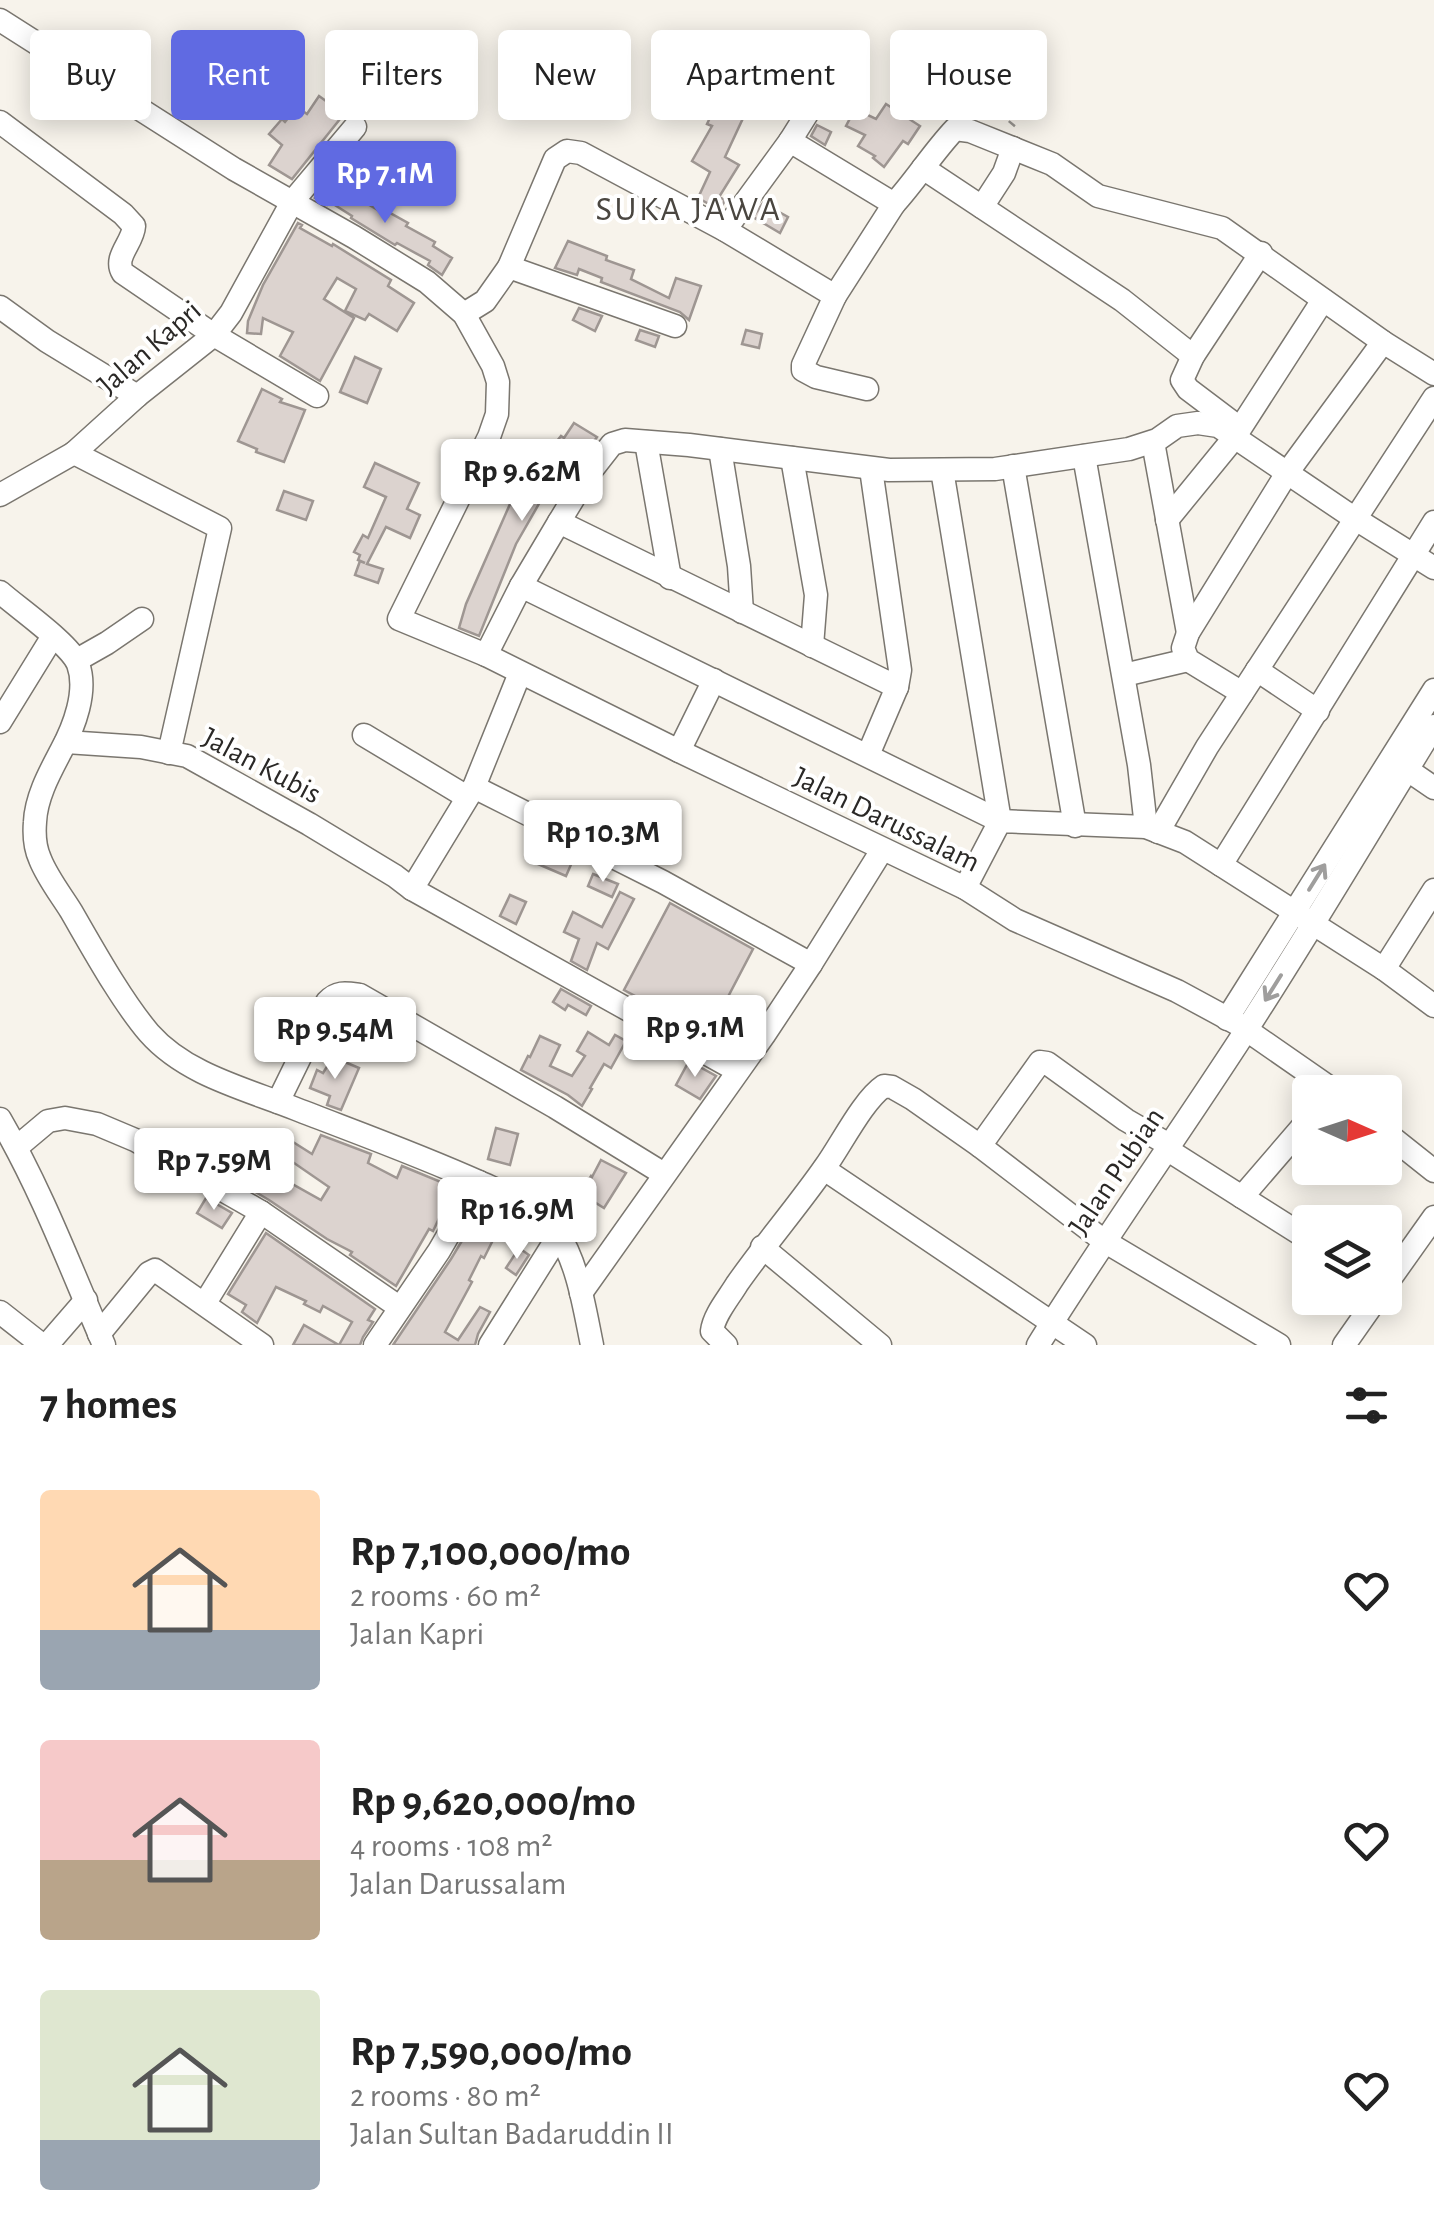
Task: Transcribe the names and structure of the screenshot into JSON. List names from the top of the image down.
{
  "streets": {
    "street": [
      "Jalan Kapri",
      "Jalan Kubis",
      "Jalan Darussalam",
      "Jalan Pubian"
    ]
  },
  "crossings": [
    ["Jalan Darussalam", "Jalan Pubian"]
  ],
  "districts": ["SUKA JAWA"],
  "north": "right",
  "page": {
    "chip": [
      "Buy",
      "Rent",
      "Filters",
      "New",
      "Apartment",
      "House"
    ],
    "price": [
      "Rp 7.1M",
      "Rp 9.62M",
      "Rp 10.3M",
      "Rp 9.1M",
      "Rp 9.54M",
      "Rp 7.59M",
      "Rp 16.9M"
    ],
    "heading": "7 homes",
    "list": [
      {
        "name": "Rp 7,100,000/mo",
        "note": "2 rooms · 60 m² · Jalan Kapri"
      },
      {
        "name": "Rp 9,620,000/mo",
        "note": "4 rooms · 108 m² · Jalan Darussalam"
      },
      {
        "name": "Rp 7,590,000/mo",
        "note": "2 rooms · 80 m² · Jalan Sultan Badaruddin II"
      }
    ]
  }
}
